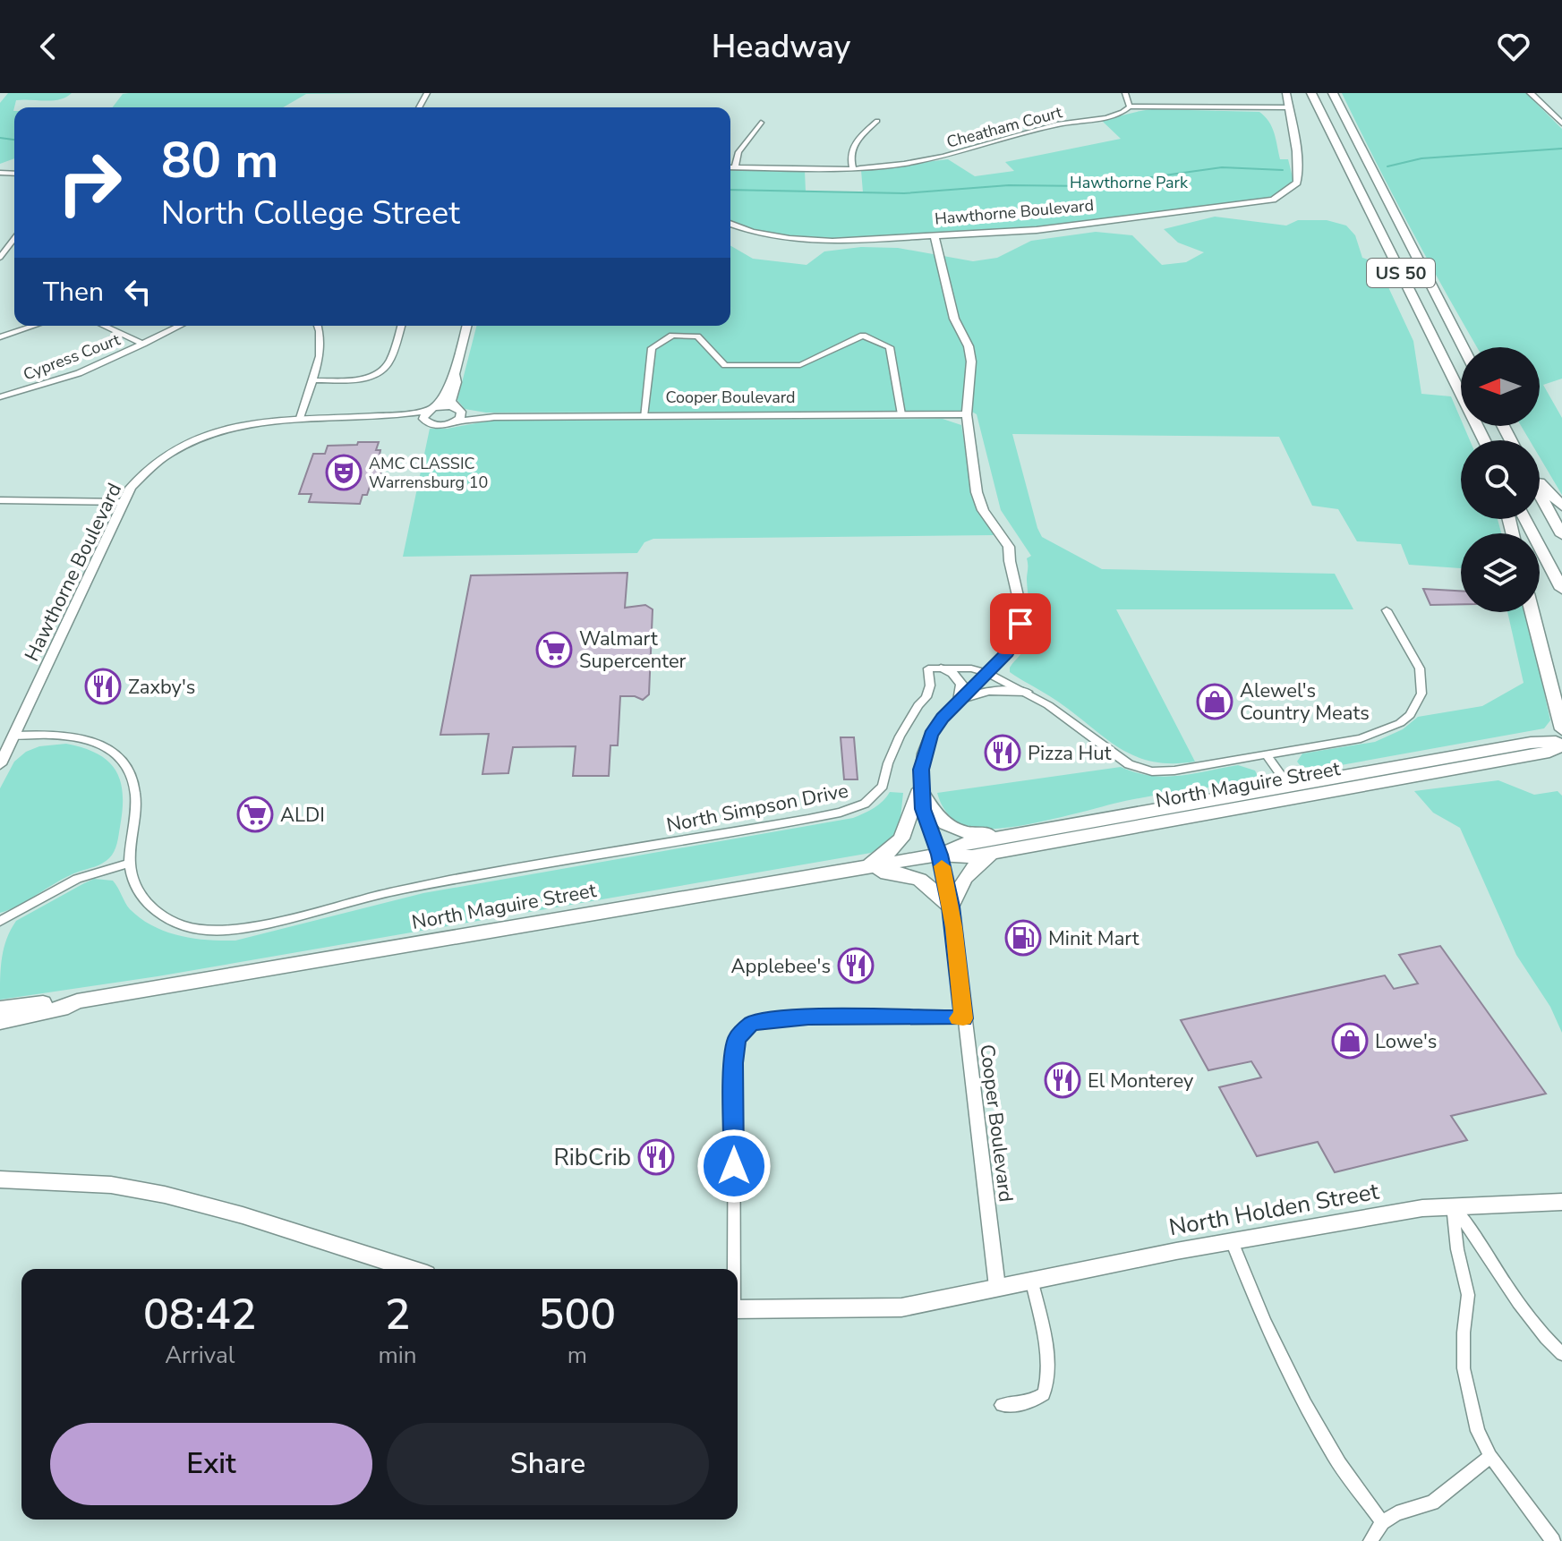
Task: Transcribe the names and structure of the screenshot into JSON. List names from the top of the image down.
{
  "streets": {
    "main road": ["US 50", "North Maguire Street", "North Holden Street"],
    "street": [
      "Cheatham Court",
      "Hawthorne Boulevard",
      "Cypress Court",
      "Cooper Boulevard",
      "North Simpson Drive"
    ]
  },
  "crossings": [
    ["Cheatham Court", "Hawthorne Boulevard"],
    ["Hawthorne Boulevard", "Cooper Boulevard"],
    ["Hawthorne Boulevard", "North Simpson Drive"],
    ["Cooper Boulevard", "North Maguire Street"],
    ["Cooper Boulevard", "North Holden Street"]
  ],
  "parks": ["Hawthorne Park"],
  "places": {
    "theatre": ["AMC CLASSIC Warrensburg 10"],
    "supermarket": ["Walmart Supercenter", "ALDI"],
    "restaurant": [
      "Zaxby's",
      "Pizza Hut",
      "Applebee's",
      "El Monterey",
      "RibCrib"
    ],
    "shop": ["Alewel's Country Meats", "Lowe's"],
    "fuel station": ["Minit Mart"]
  },
  "north": "left",
  "page": {
    "header": "Headway",
    "turn": ["80 m", "North College Street"],
    "then": "Then",
    "eta": [
      "08:42",
      "Arrival",
      "2",
      "min",
      "500",
      "m"
    ],
    "buttons": ["Exit", "Share"]
  }
}
